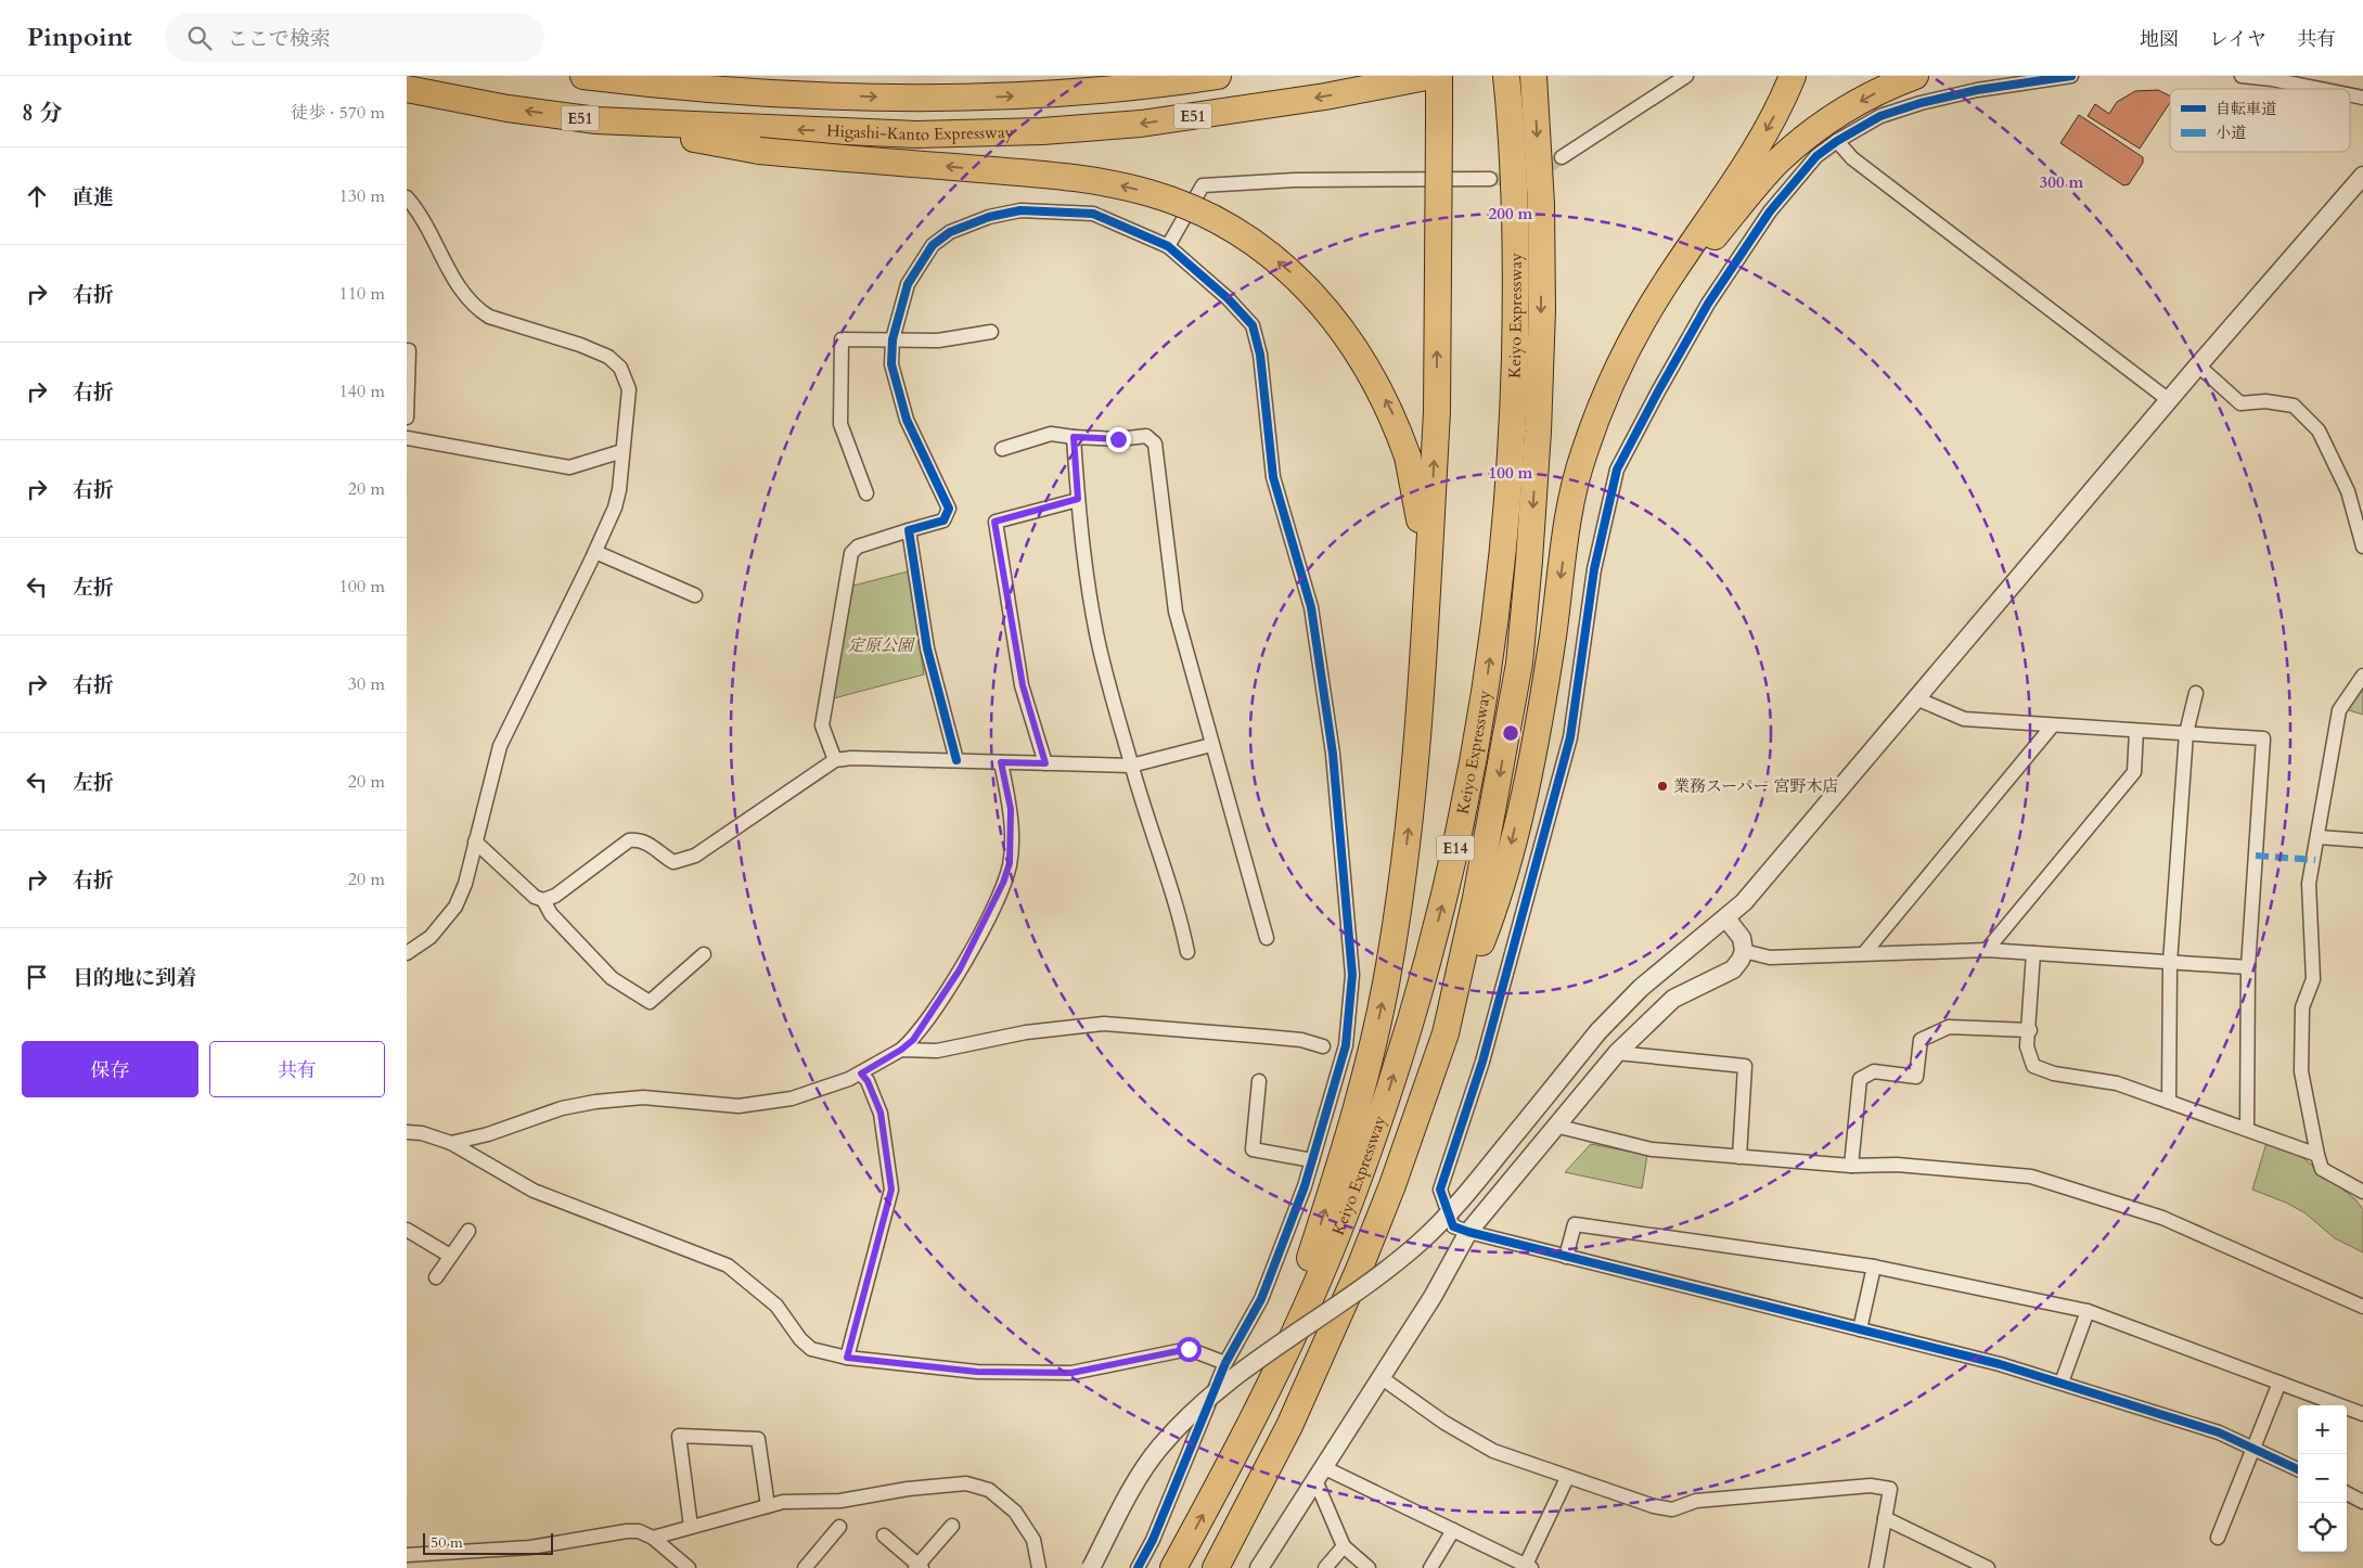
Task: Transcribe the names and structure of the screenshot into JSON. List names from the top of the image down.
{
  "streets": {
    "highway": [
      "E51",
      "Higashi-Kanto Expressway",
      "Keiyo Expressway",
      "E14"
    ]
  },
  "crossings": [
    ["E51", "Higashi-Kanto Expressway"]
  ],
  "parks": ["定原公園"],
  "places": ["業務スーパー 宮野木店"],
  "legend": ["自転車道", "小道"],
  "scale_bar": "50 m",
  "page": {
    "header": "Pinpoint",
    "search": "ここで検索",
    "nav": ["地図", "レイヤ", "共有"],
    "heading": ["8 分", "徒歩 · 570 m"],
    "list": [
      ["直進", "130 m"],
      ["右折", "110 m"],
      ["右折", "140 m"],
      ["右折", "20 m"],
      ["左折", "100 m"],
      ["右折", "30 m"],
      ["左折", "20 m"],
      ["右折", "20 m"],
      "目的地に到着"
    ],
    "buttons": ["保存", "共有"],
    "map_buttons": ["+", "−"],
    "scale": "50 m"
  },
  "rings": ["300 m", "200 m", "100 m"]
}
